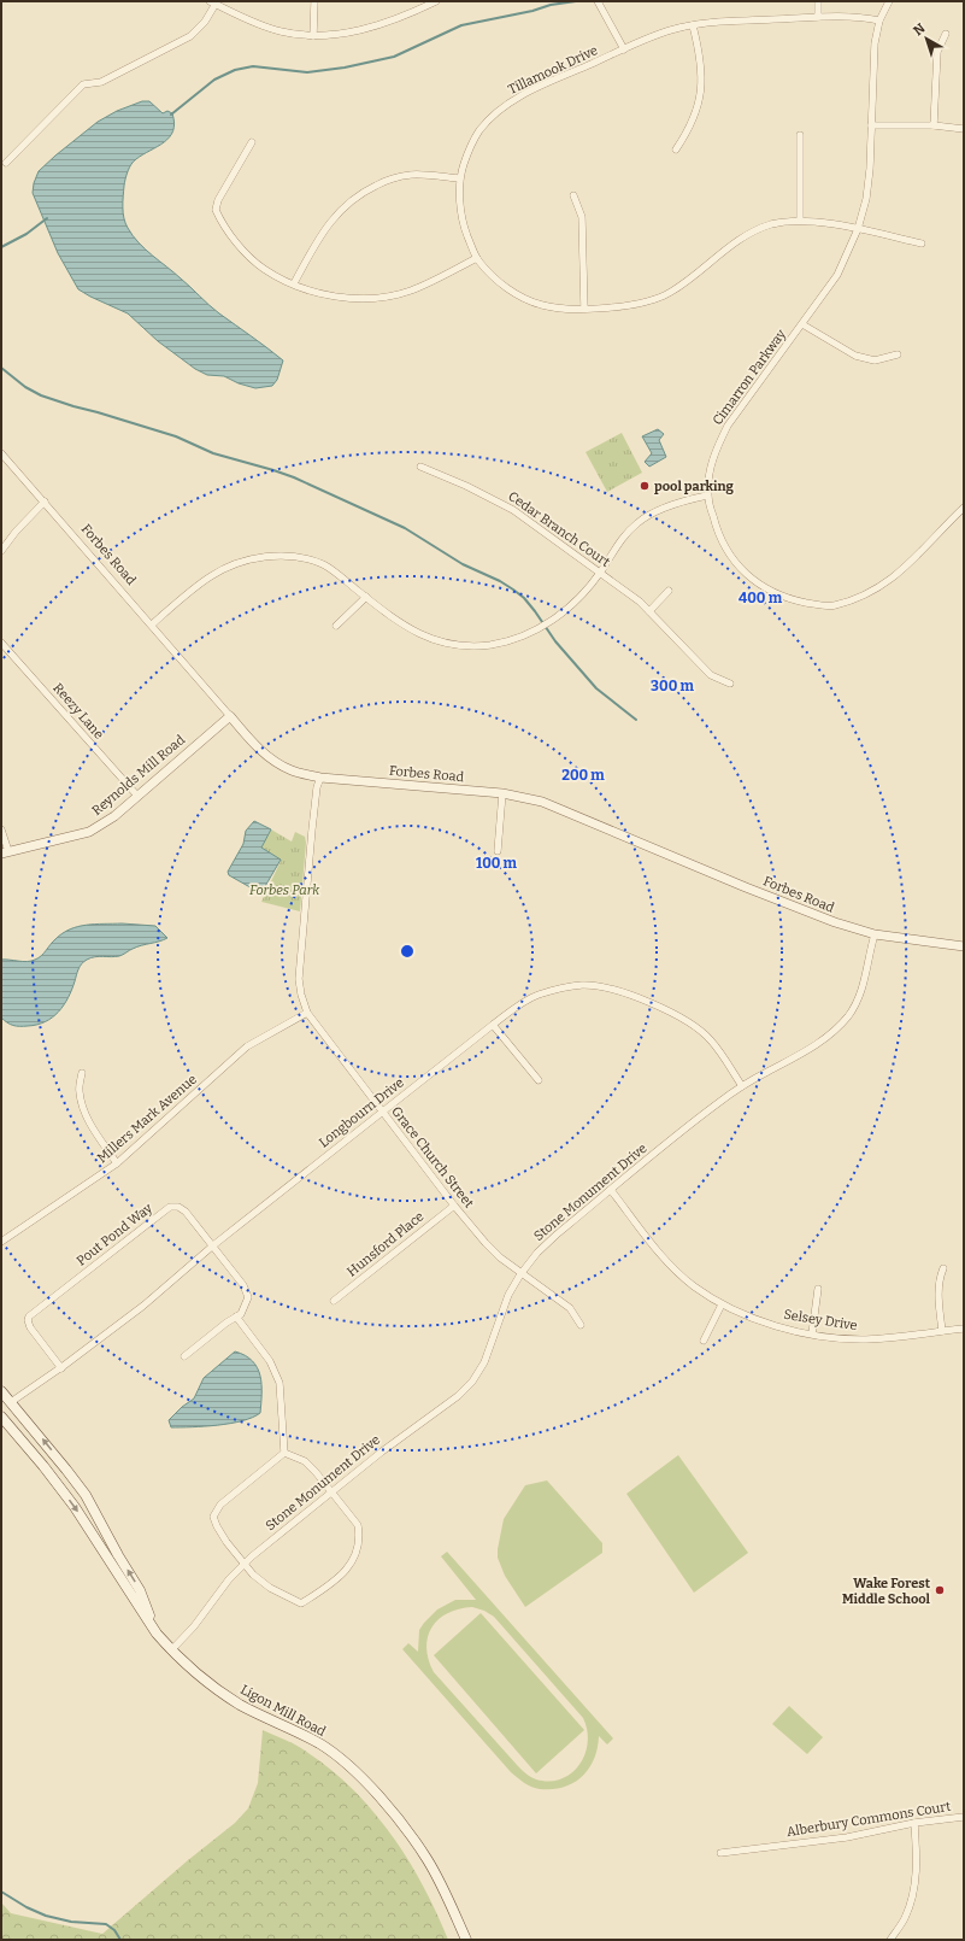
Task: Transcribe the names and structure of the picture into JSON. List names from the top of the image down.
{
  "streets": {
    "main road": ["Ligon Mill Road"],
    "street": [
      "Tillamook Drive",
      "Cimarron Parkway",
      "Cedar Branch Court",
      "Forbes Road",
      "Reezy Lane",
      "Reynolds Mill Road",
      "Longbourn Drive",
      "Millers Mark Avenue",
      "Grace Church Street",
      "Stone Monument Drive",
      "Pout Pond Way",
      "Hunsford Place",
      "Selsey Drive",
      "Alberbury Commons Court"
    ]
  },
  "crossings": [
    ["Tillamook Drive", "Cimarron Parkway"],
    ["Forbes Road", "Reynolds Mill Road"],
    ["Forbes Road", "Grace Church Street"],
    ["Forbes Road", "Stone Monument Drive"],
    ["Reezy Lane", "Reynolds Mill Road"],
    ["Longbourn Drive", "Grace Church Street"],
    ["Longbourn Drive", "Stone Monument Drive"],
    ["Longbourn Drive", "Pout Pond Way"],
    ["Longbourn Drive", "Ligon Mill Road"],
    ["Millers Mark Avenue", "Grace Church Street"],
    ["Grace Church Street", "Stone Monument Drive"],
    ["Grace Church Street", "Hunsford Place"],
    ["Stone Monument Drive", "Selsey Drive"],
    ["Stone Monument Drive", "Ligon Mill Road"]
  ],
  "parks": ["Forbes Park"],
  "places": ["pool parking", "Wake Forest Middle School"],
  "north": "top left",
  "rings": [
    "400 m",
    "300 m",
    "200 m",
    "100 m"
  ]
}
